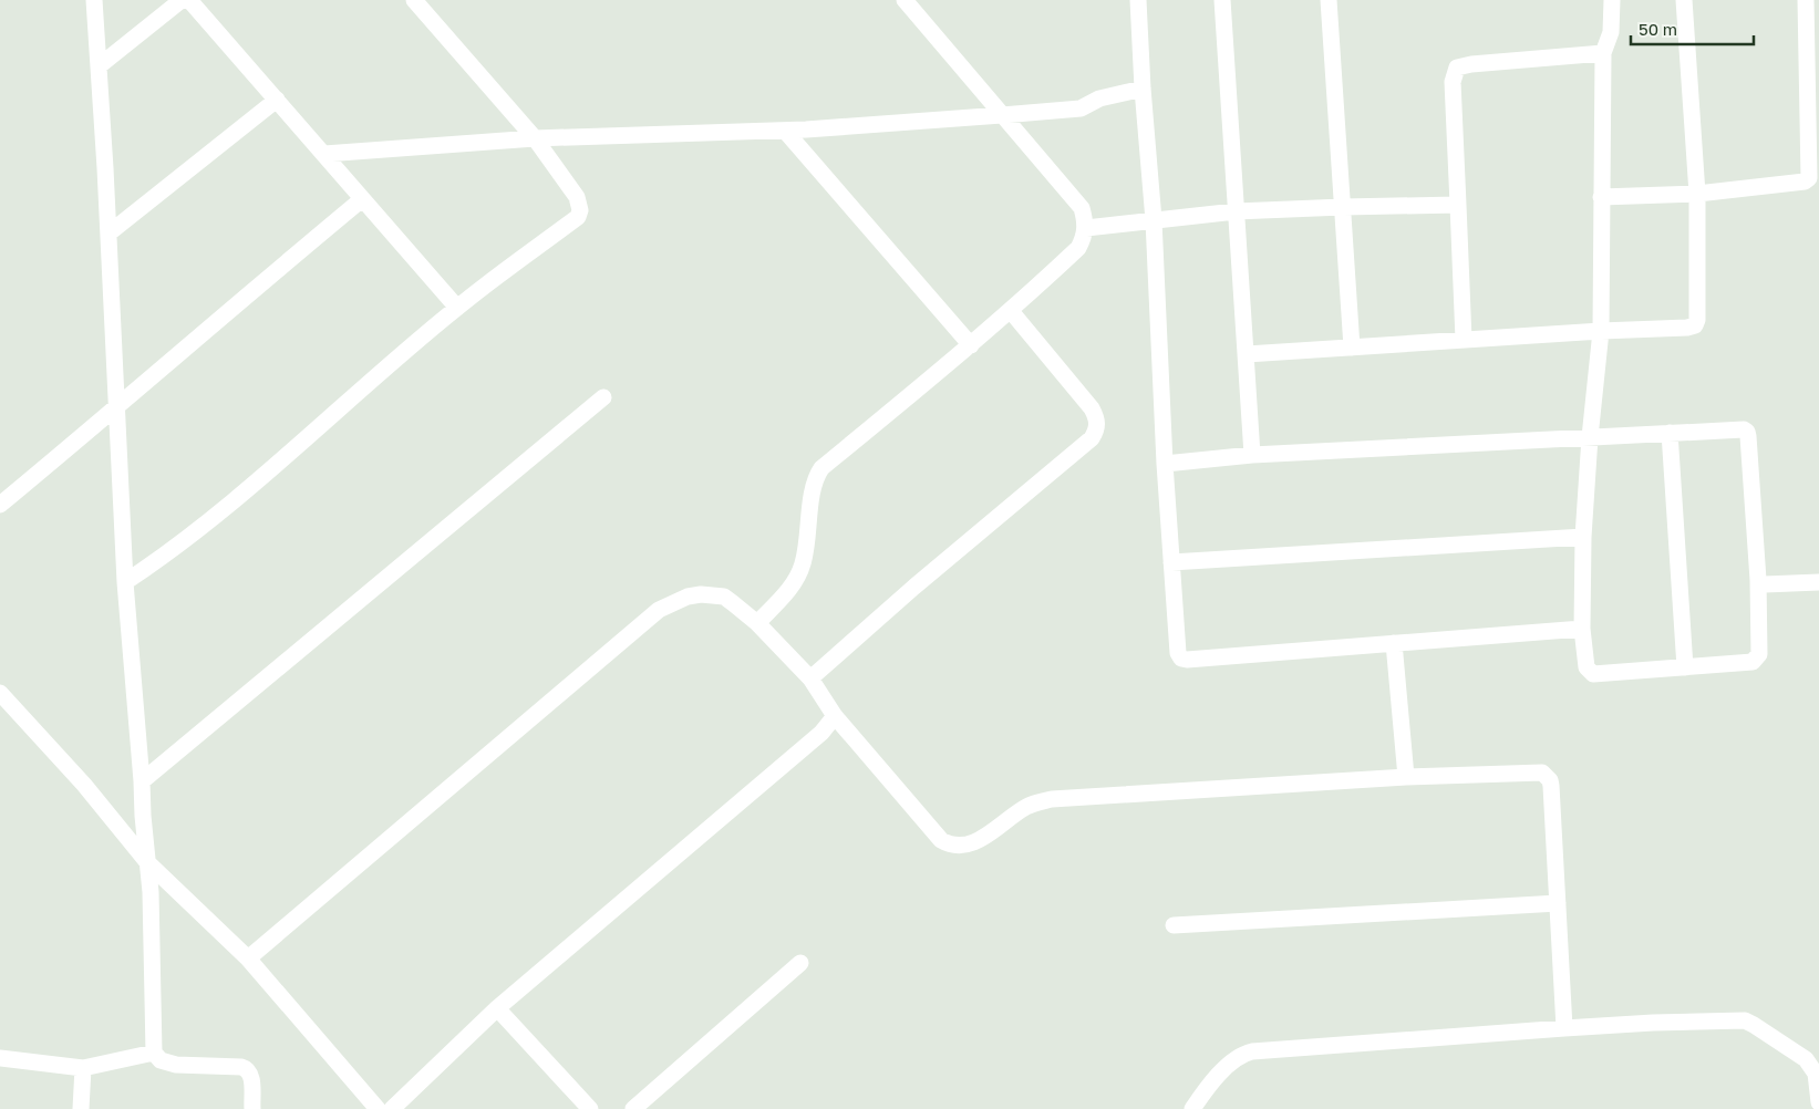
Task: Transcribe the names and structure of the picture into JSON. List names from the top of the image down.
{
  "scale_bar": "50 m"
}
